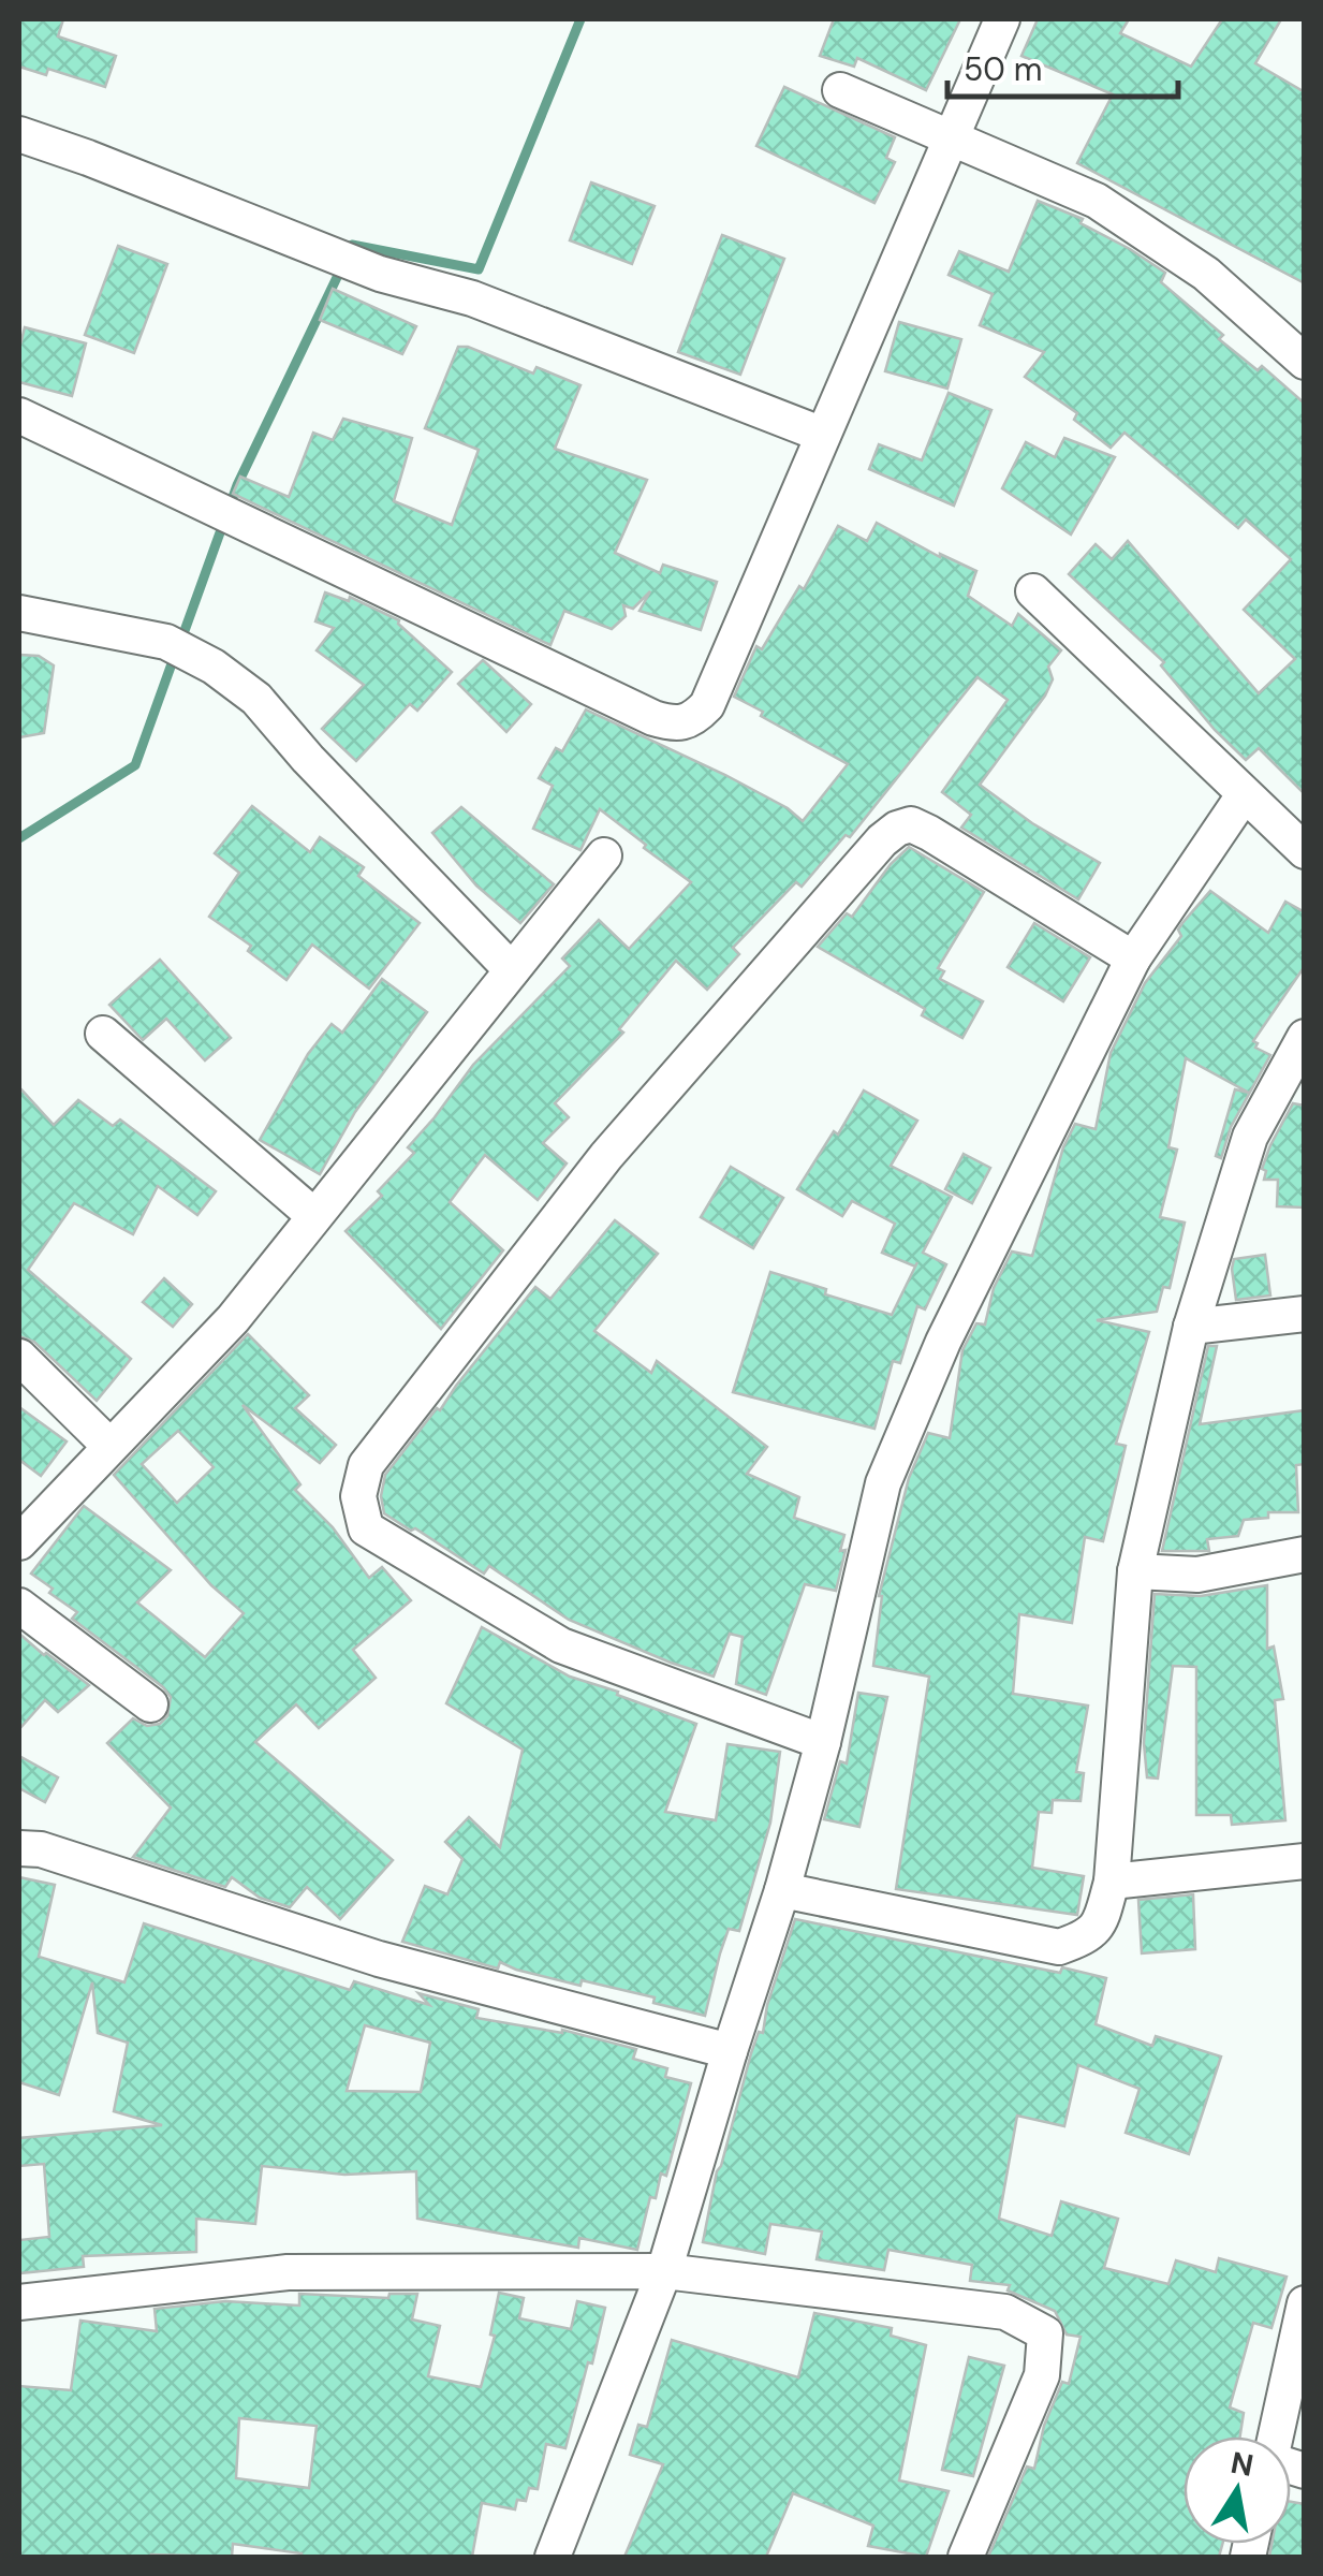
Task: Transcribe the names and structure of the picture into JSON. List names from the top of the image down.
{
  "scale_bar": "50 m",
  "north": "top"
}
